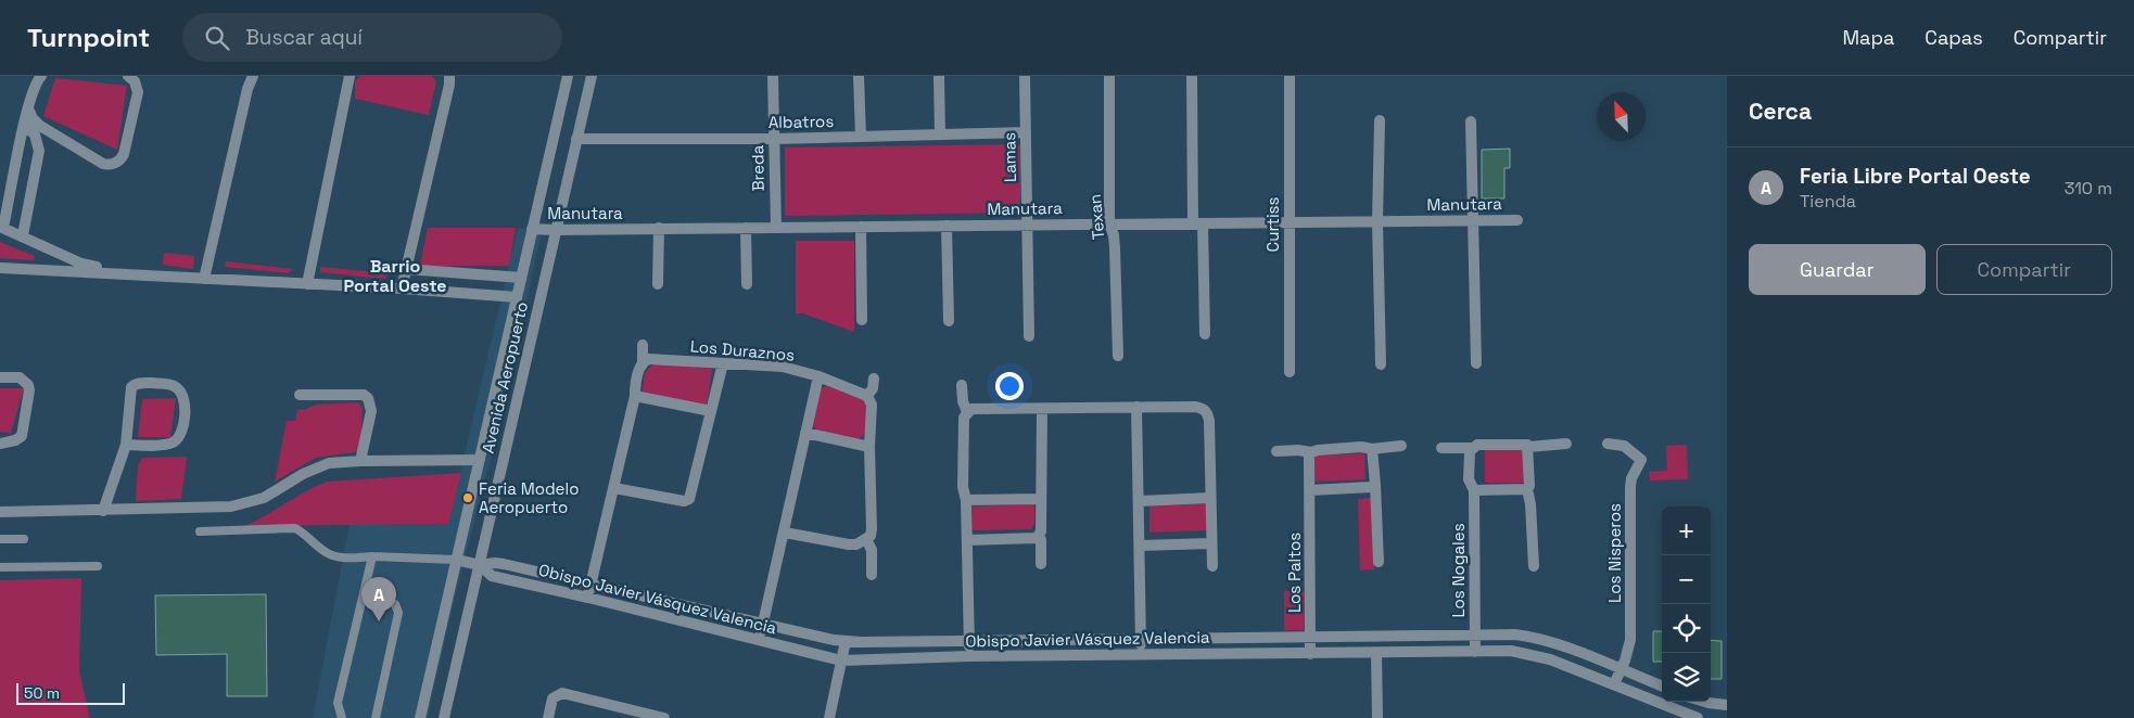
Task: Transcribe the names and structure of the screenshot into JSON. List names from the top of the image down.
{
  "streets": {
    "street": [
      "Albatros",
      "Lamas",
      "Breda",
      "Manutara",
      "Texan",
      "Curtiss",
      "Los Duraznos",
      "Avenida Aeropuerto",
      "Los Nisperos",
      "Los Nogales",
      "Los Paltos",
      "Obispo Javier Vásquez Valencia"
    ]
  },
  "crossings": [
    ["Albatros", "Lamas"],
    ["Albatros", "Breda"],
    ["Albatros", "Avenida Aeropuerto"],
    ["Lamas", "Manutara"],
    ["Breda", "Manutara"],
    ["Manutara", "Texan"],
    ["Manutara", "Curtiss"],
    ["Manutara", "Avenida Aeropuerto"],
    ["Avenida Aeropuerto", "Obispo Javier Vásquez Valencia"],
    ["Los Nisperos", "Obispo Javier Vásquez Valencia"],
    ["Los Nogales", "Obispo Javier Vásquez Valencia"],
    ["Los Paltos", "Obispo Javier Vásquez Valencia"]
  ],
  "districts": ["Barrio Portal Oeste"],
  "places": ["Feria Modelo Aeropuerto"],
  "scale_bar": "50 m",
  "north": "top left",
  "page": {
    "header": "Turnpoint",
    "search": "Buscar aquí",
    "nav": ["Mapa", "Capas", "Compartir"],
    "heading": "Cerca",
    "list": [
      {
        "mark": "A",
        "name": "Feria Libre Portal Oeste",
        "note": "Tienda",
        "value": "310 m"
      }
    ],
    "buttons": ["Guardar", "Compartir"],
    "map_buttons": ["+", "−"],
    "pins": "A",
    "scale": "50 m"
  }
}
